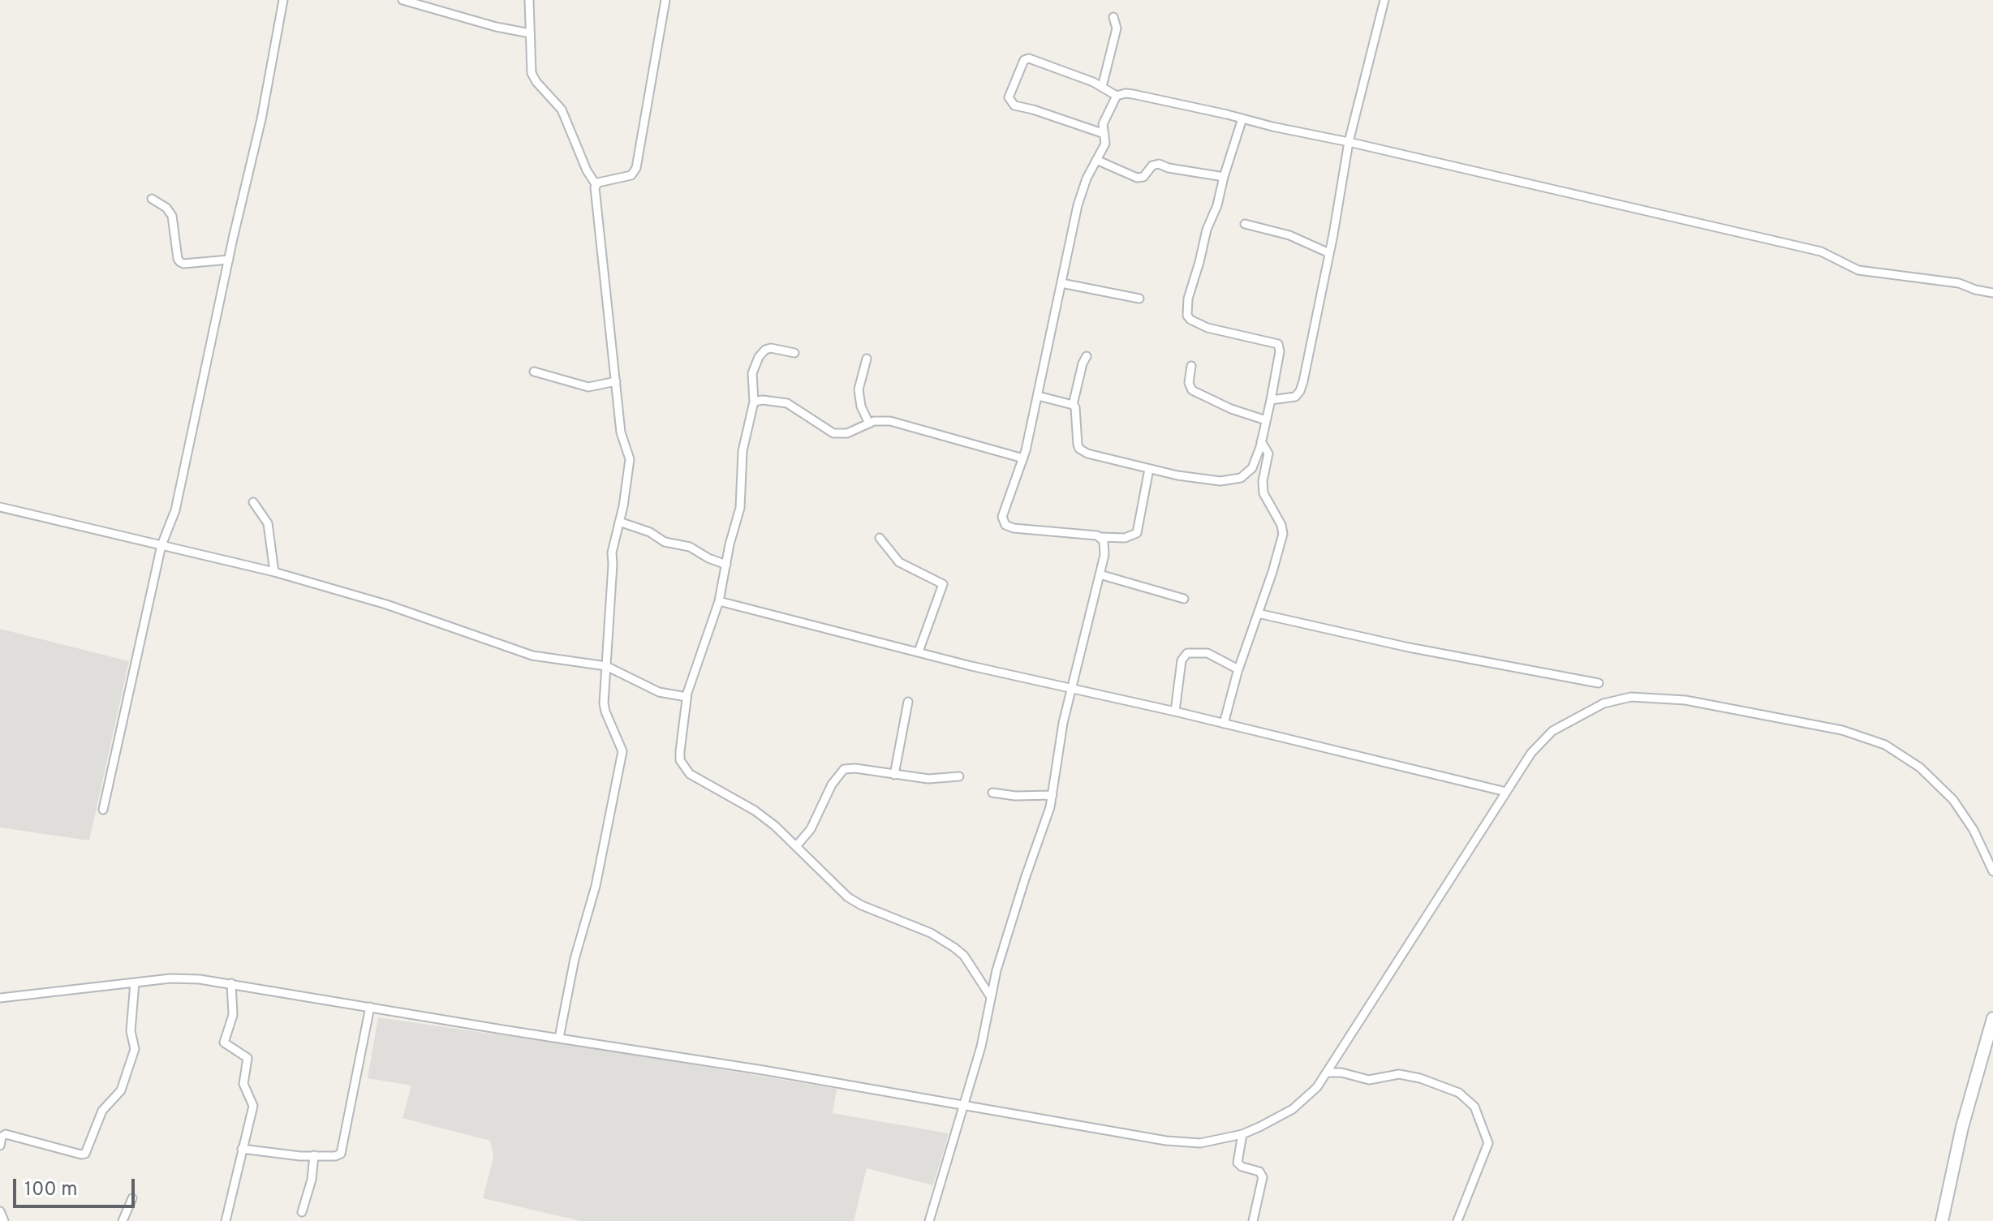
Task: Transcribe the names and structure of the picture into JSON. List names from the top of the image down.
{
  "scale_bar": "100 m"
}
